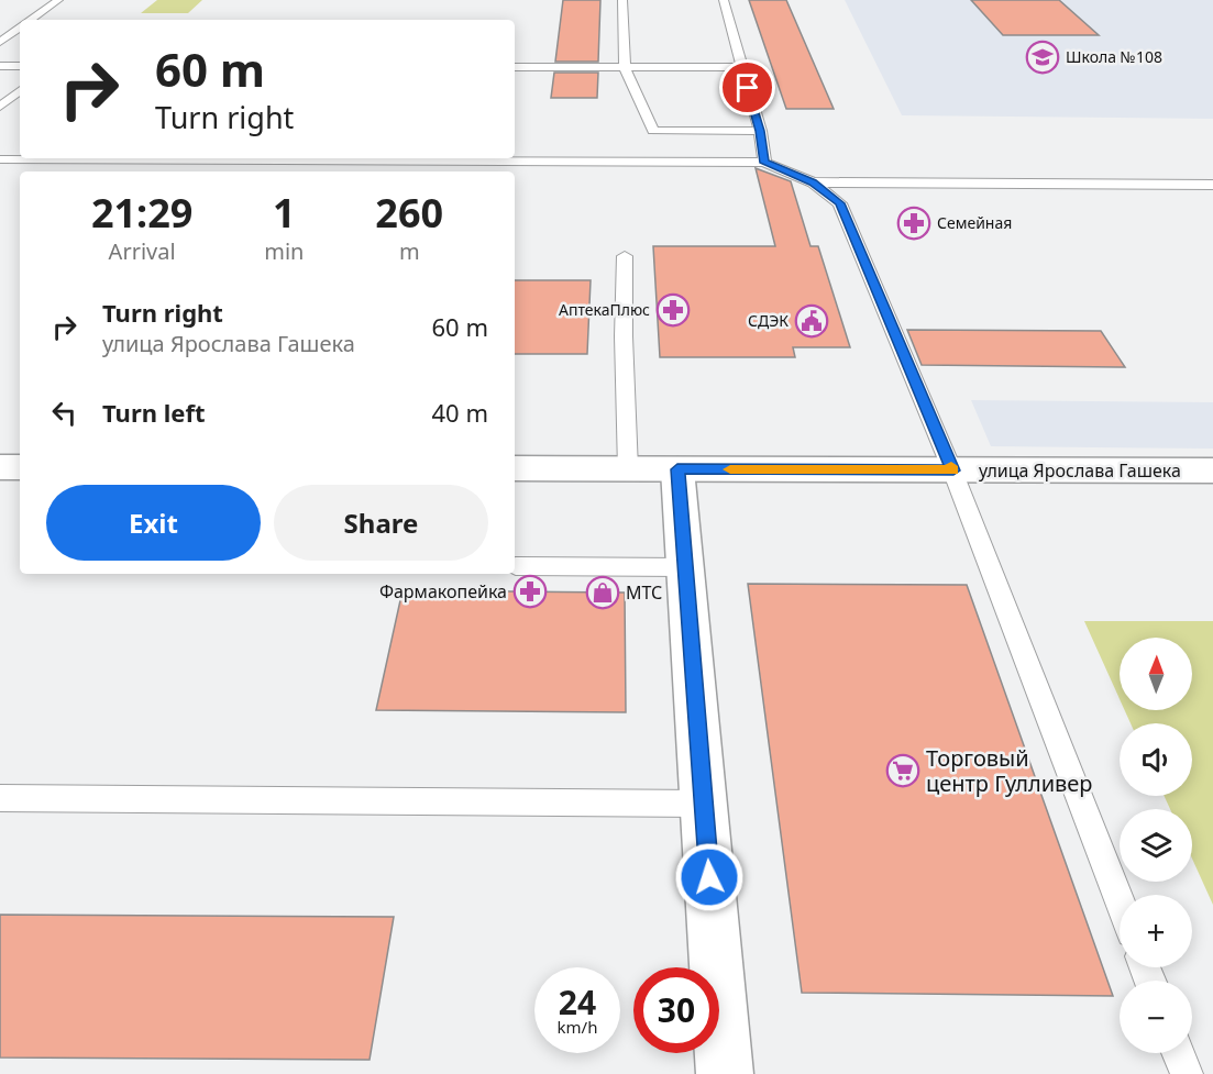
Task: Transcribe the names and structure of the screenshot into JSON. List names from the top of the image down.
{
  "streets": {
    "main road": ["улица Ярослава Гашека"]
  },
  "places": {
    "school or university": ["Школа №108"],
    "pharmacy": ["Семейная", "АптекаПлюс", "Фармакопейка"],
    "public building": ["СДЭК"],
    "shop": ["МТС"],
    "supermarket": ["Торговый центр Гулливер"]
  },
  "north": "top",
  "page": {
    "turn": ["60 m", "Turn right"],
    "eta": [
      "21:29",
      "Arrival",
      "1",
      "min",
      "260",
      "m"
    ],
    "list": [
      {
        "name": "Turn right",
        "note": "улица Ярослава Гашека",
        "value": "60 m"
      },
      {
        "name": "Turn left",
        "value": "40 m"
      }
    ],
    "buttons": ["Exit", "Share"],
    "map_buttons": ["+", "−"],
    "speed": "24 km/h",
    "limit": "30"
  }
}
